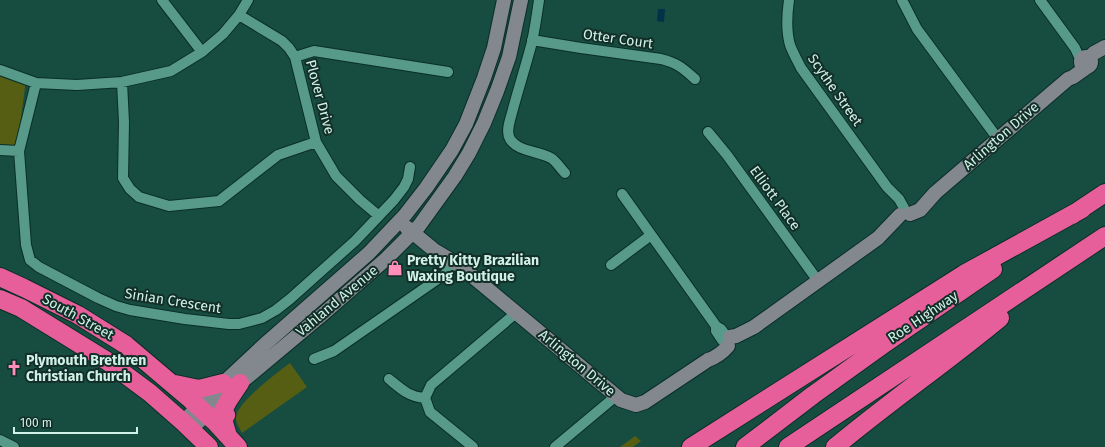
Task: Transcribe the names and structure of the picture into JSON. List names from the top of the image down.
{
  "streets": {
    "highway": ["South Street", "Roe Highway"],
    "main road": ["Arlington Drive", "Vahland Avenue"],
    "street": [
      "Otter Court",
      "Scythe Street",
      "Plover Drive",
      "Elliott Place",
      "Sinian Crescent"
    ]
  },
  "crossings": [
    ["Scythe Street", "Arlington Drive"],
    ["Plover Drive", "Sinian Crescent"],
    ["Arlington Drive", "Elliott Place"],
    ["Arlington Drive", "Vahland Avenue"],
    ["Vahland Avenue", "South Street"]
  ],
  "places": {
    "shop": ["Pretty Kitty Brazilian Waxing Boutique"],
    "church": ["Plymouth Brethren Christian Church"]
  },
  "scale_bar": "100 m"
}
